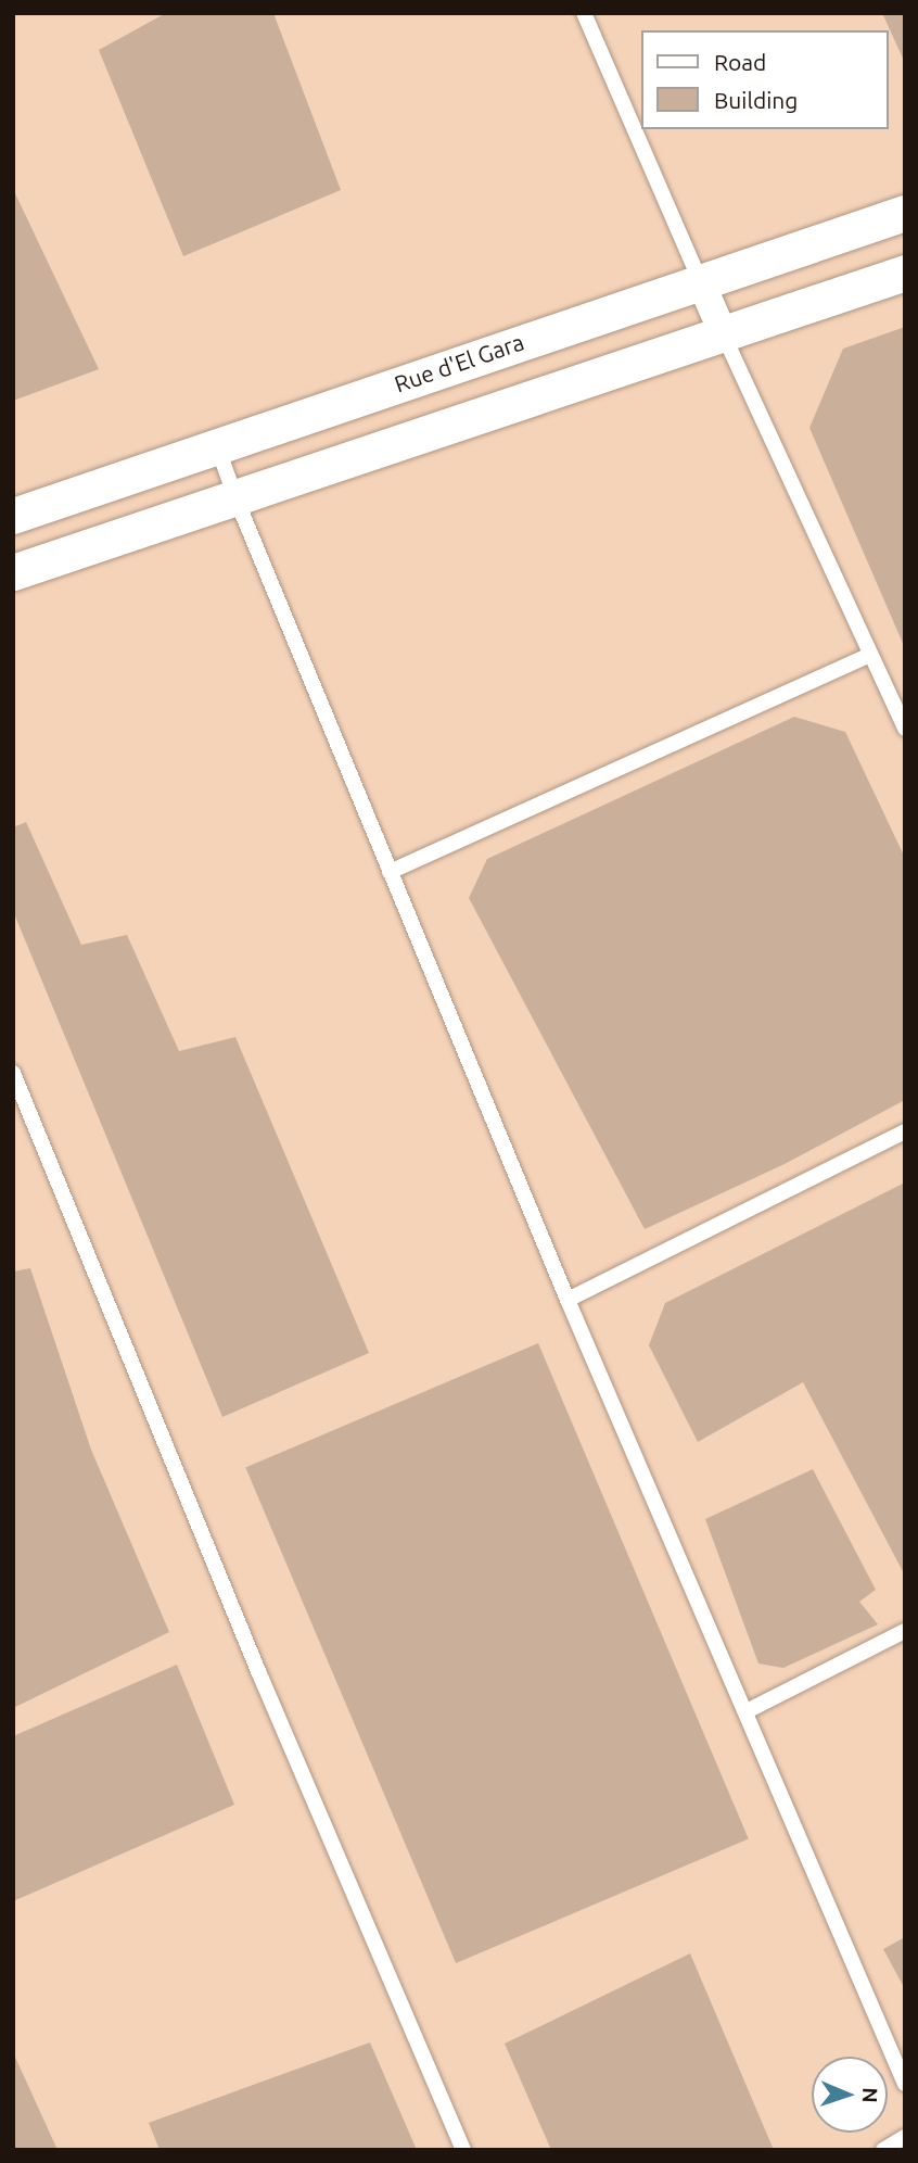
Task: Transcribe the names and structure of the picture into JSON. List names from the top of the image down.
{
  "streets": {
    "street": ["Rue d'El Gara"]
  },
  "legend": ["Road", "Building"],
  "north": "right"
}
